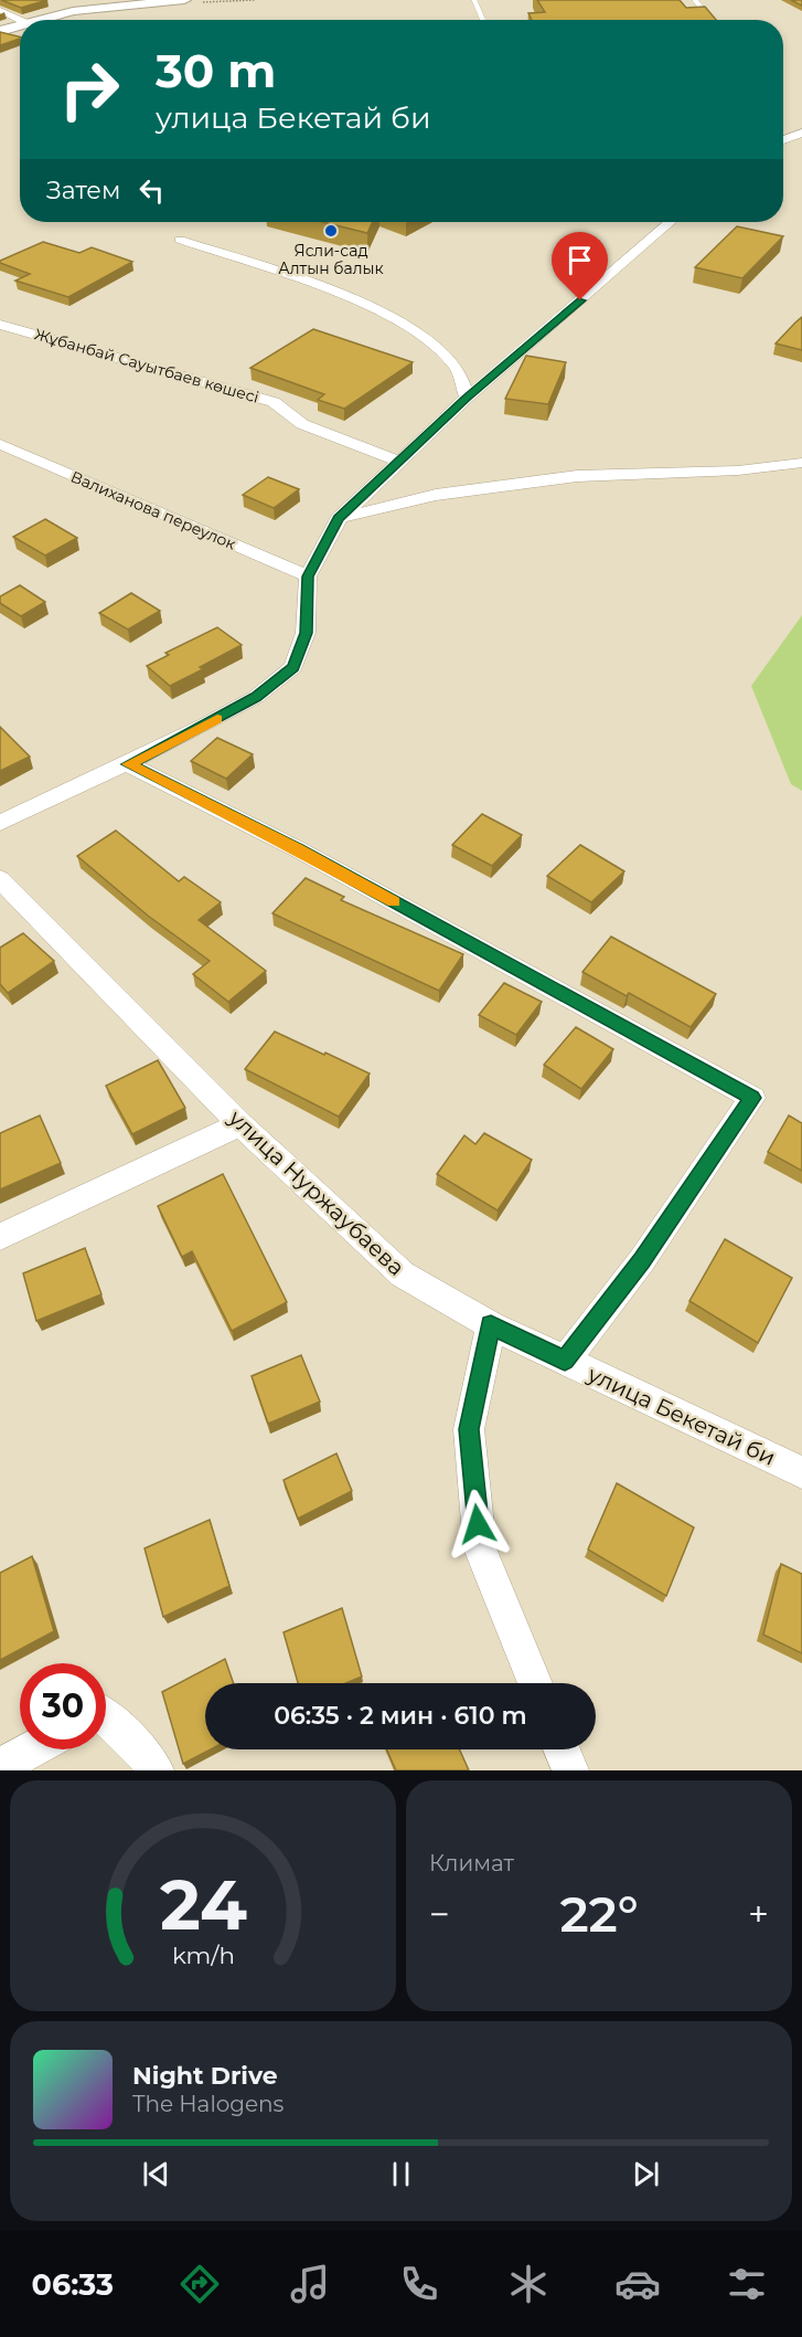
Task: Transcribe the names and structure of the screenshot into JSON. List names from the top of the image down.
{
  "streets": {
    "street": [
      "Жұбанбай Сауытбаев көшесі",
      "Валиханова переулок",
      "улица Нуржаубаева",
      "улица Бекетай би"
    ]
  },
  "crossings": [
    ["улица Нуржаубаева", "улица Бекетай би"]
  ],
  "places": ["Ясли-сад Алтын балык"],
  "page": {
    "turn": ["30 m", "улица Бекетай би"],
    "then": "Затем",
    "limit": "30",
    "trip": "06:35 · 2 мин · 610 m",
    "tile": "Климат",
    "heat": ["−", "22°", "+"],
    "song": ["Night Drive", "The Halogens"],
    "tabs": "06:33",
    "gauge": ["24", "km/h"]
  }
}
